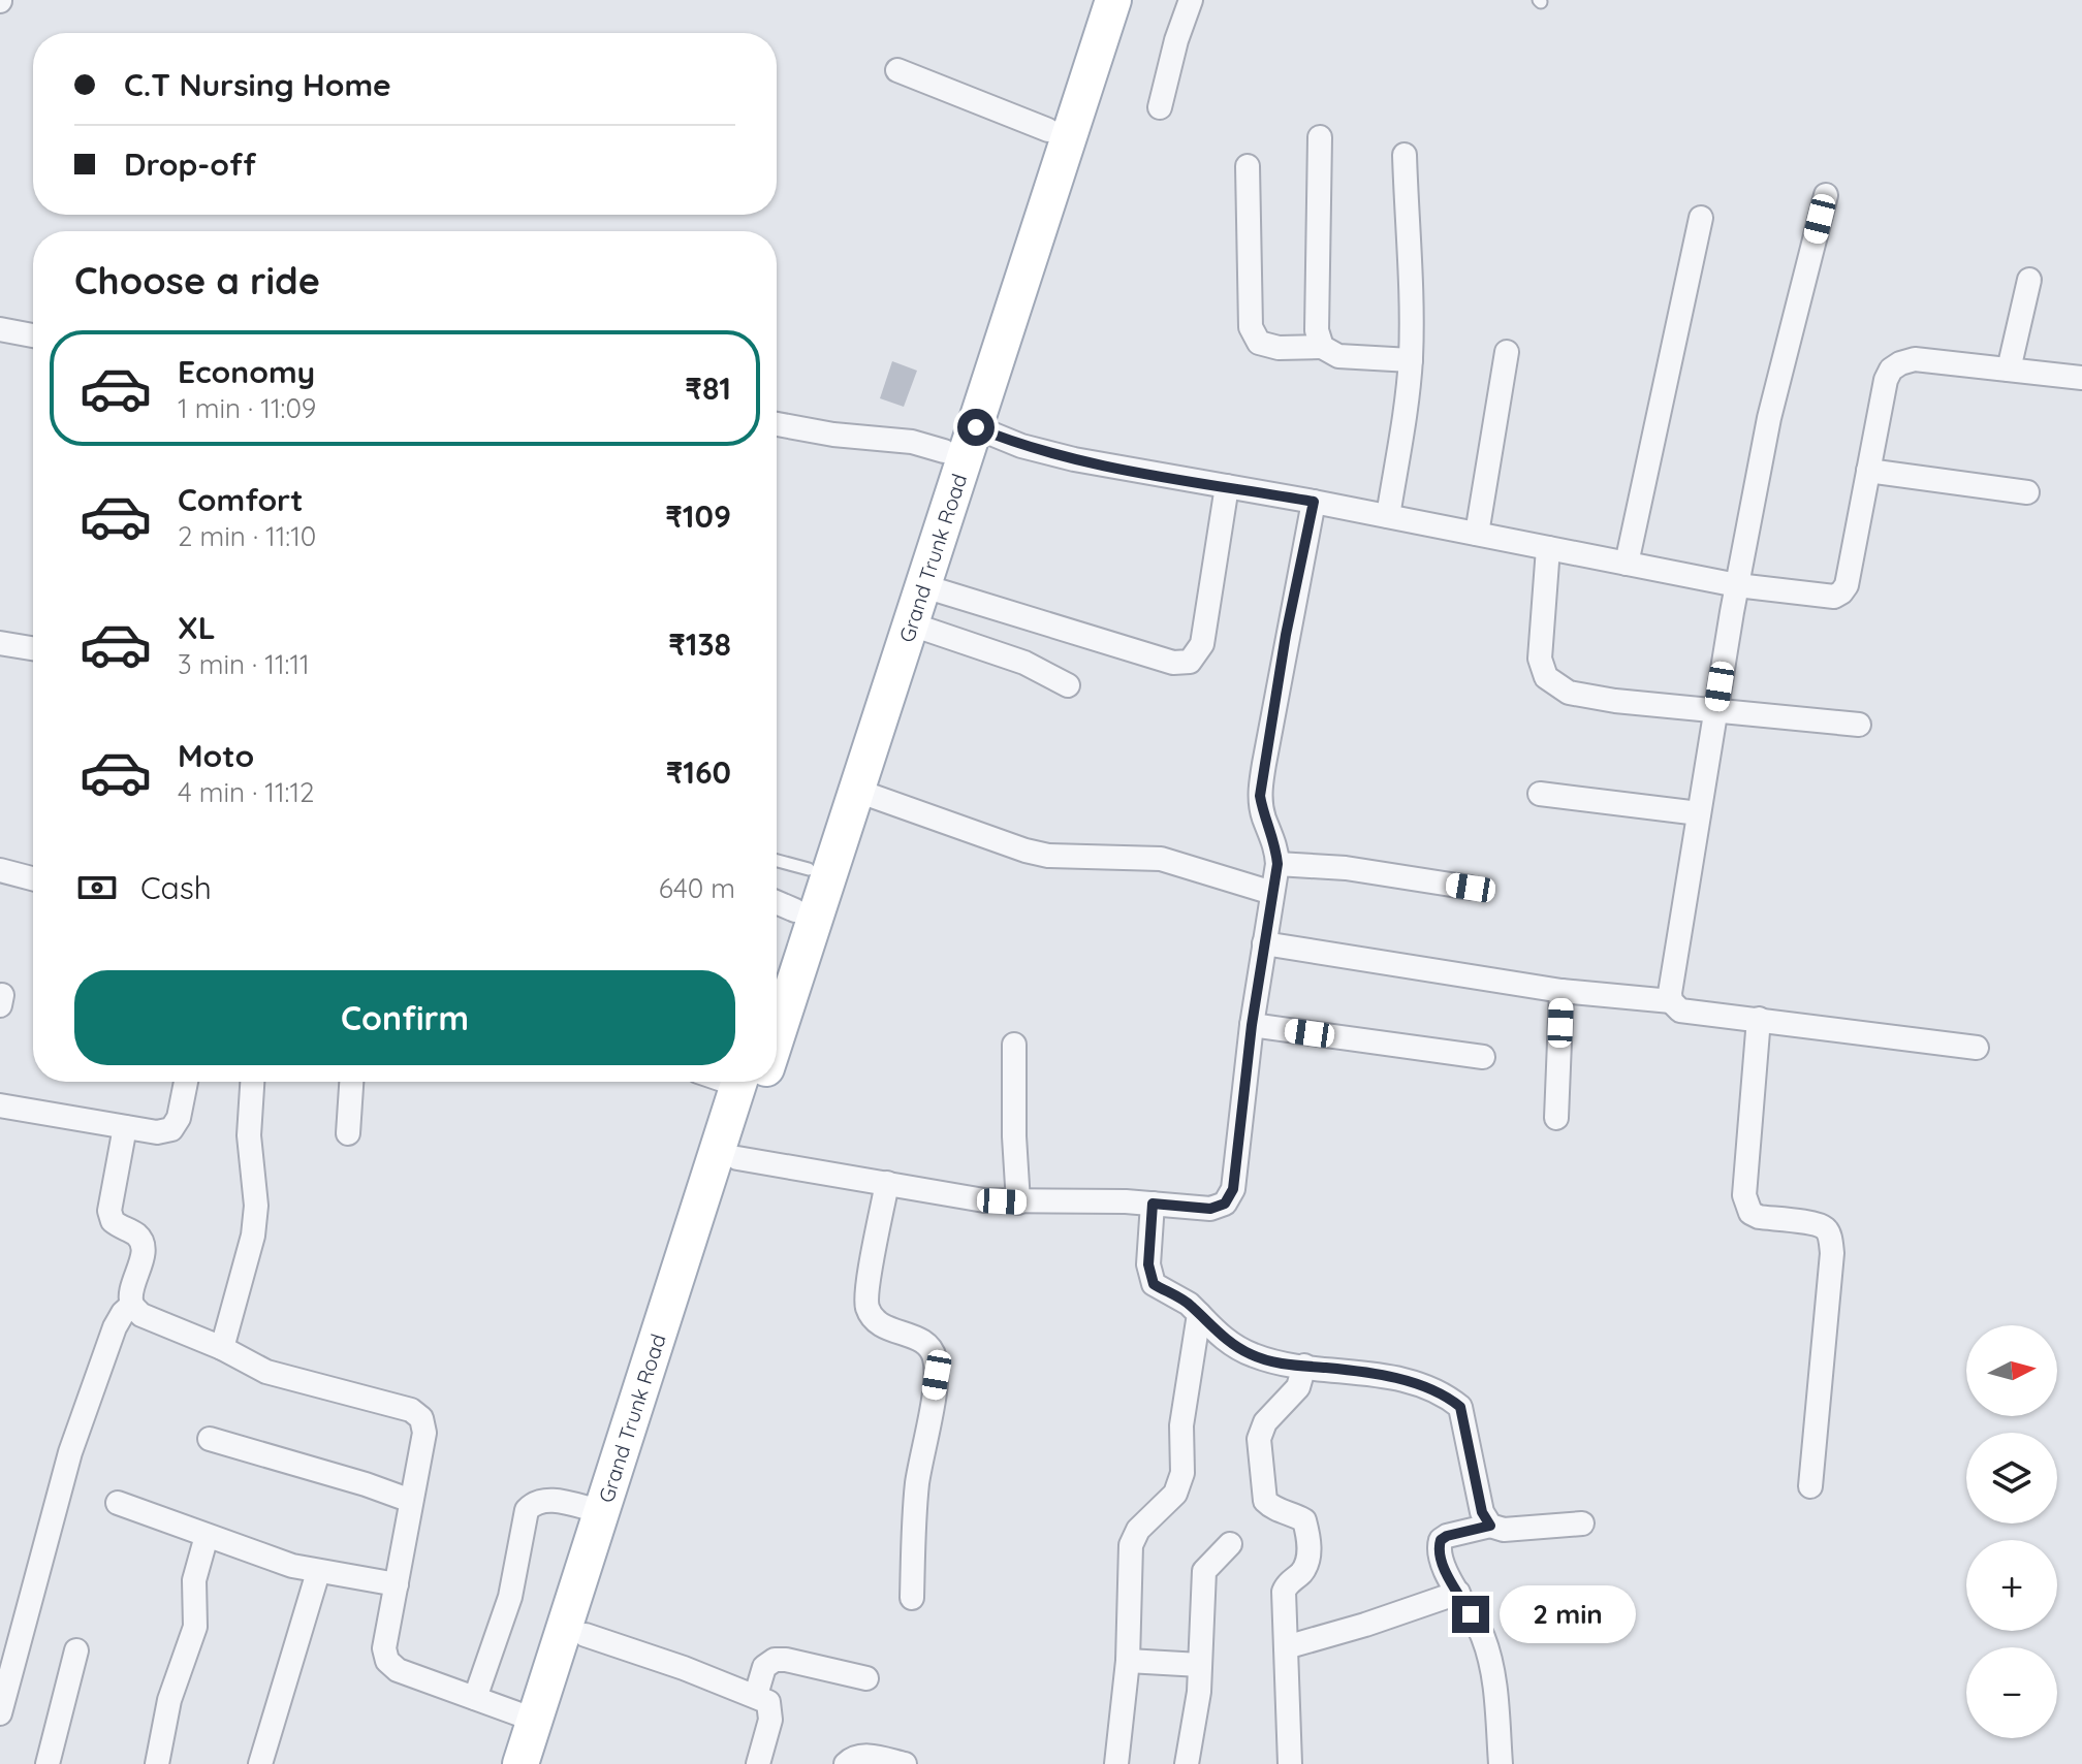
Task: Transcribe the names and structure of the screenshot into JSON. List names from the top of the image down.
{
  "streets": {
    "main road": ["Grand Trunk Road"]
  },
  "north": "right",
  "page": {
    "banner": ["C.T Nursing Home", "Drop-off"],
    "heading": "Choose a ride",
    "list": [
      {
        "name": "Economy",
        "note": "1 min · 11:09",
        "value": "₹81"
      },
      {
        "name": "Comfort",
        "note": "2 min · 11:10",
        "value": "₹109"
      },
      {
        "name": "XL",
        "note": "3 min · 11:11",
        "value": "₹138"
      },
      {
        "name": "Moto",
        "note": "4 min · 11:12",
        "value": "₹160"
      }
    ],
    "pay": ["Cash", "640 m"],
    "buttons": "Confirm",
    "map_buttons": ["+", "−"],
    "bubble": "2 min"
  }
}
